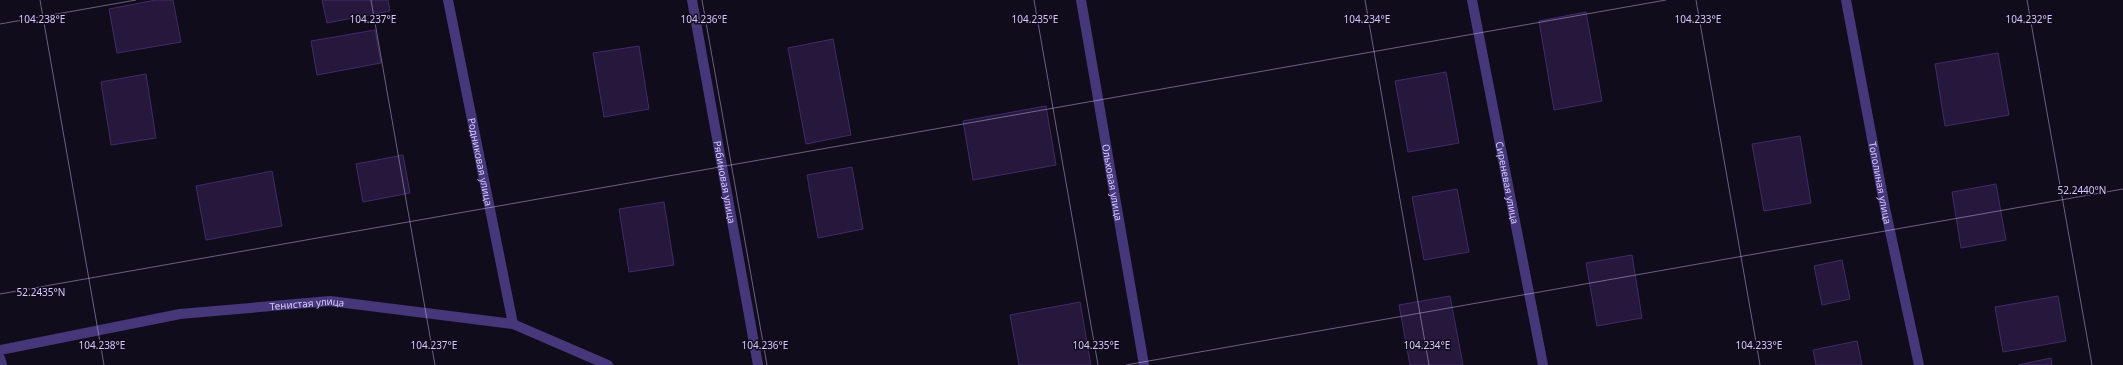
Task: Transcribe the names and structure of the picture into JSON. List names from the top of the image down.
{
  "streets": {
    "street": [
      "Родниковая улица",
      "Ольховая улица",
      "Сиреневая улица",
      "Рябиновая улица",
      "Тополиная улица",
      "Тенистая улица"
    ]
  },
  "crossings": [
    ["Родниковая улица", "Тенистая улица"]
  ],
  "coordinates": [
    "104.238°E",
    "104.237°E",
    "104.236°E",
    "104.235°E",
    "104.234°E",
    "104.233°E",
    "104.232°E",
    "52.2440°N",
    "52.2435°N"
  ]
}
